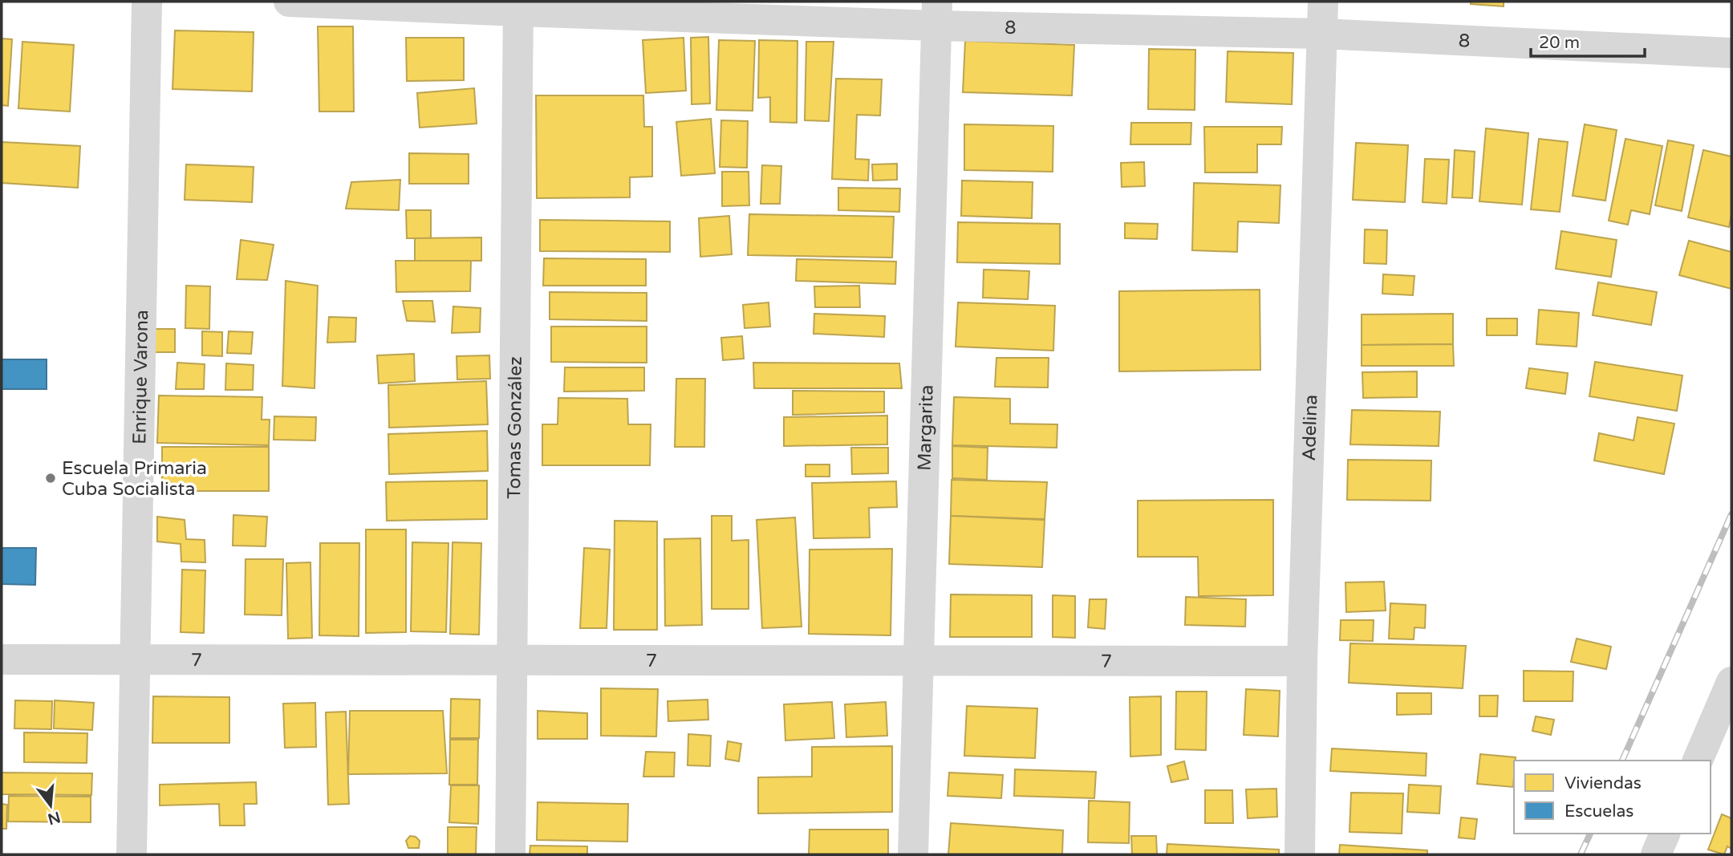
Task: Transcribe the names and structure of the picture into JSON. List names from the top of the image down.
{
  "streets": {
    "street": [
      "8",
      "Enrique Varona",
      "Margarita",
      "Adelina",
      "Tomas González",
      "7"
    ]
  },
  "crossings": [
    ["8", "Margarita"],
    ["8", "Adelina"],
    ["8", "Tomas González"],
    ["Enrique Varona", "7"],
    ["Margarita", "7"],
    ["Adelina", "7"],
    ["Tomas González", "7"]
  ],
  "places": ["Escuela Primaria Cuba Socialista"],
  "legend": ["Viviendas", "Escuelas"],
  "scale_bar": "20 m",
  "north": "bottom"
}
